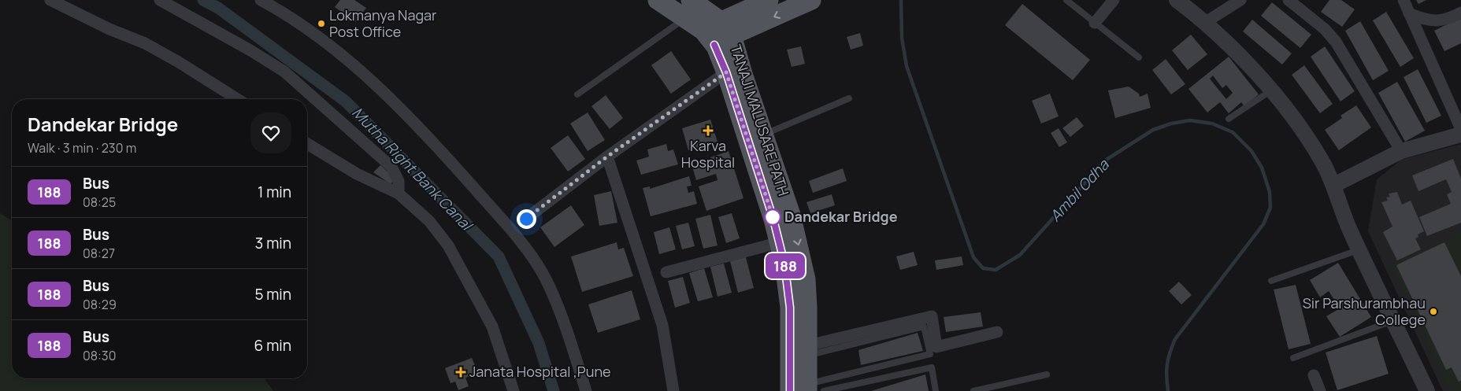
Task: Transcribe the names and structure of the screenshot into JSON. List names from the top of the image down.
{
  "streets": {
    "main road": ["TANAJI MALUSARE PATH"]
  },
  "water": ["Mutha Right Bank Canal", "Ambil Odha"],
  "places": {
    "other": ["Lokmanya Nagar Post Office", "Dandekar Bridge", "Sir Parshurambhau College"],
    "health": ["Karva Hospital", "Janata Hospital ,Pune"]
  },
  "lines": ["bus line 188"],
  "page": {
    "on_map": "188",
    "heading": ["Dandekar Bridge", "Walk · 3 min · 230 m"],
    "list": [
      {
        "mark": "188",
        "name": "Bus",
        "note": "08:25",
        "value": "1 min"
      },
      {
        "mark": "188",
        "name": "Bus",
        "note": "08:27",
        "value": "3 min"
      },
      {
        "mark": "188",
        "name": "Bus",
        "note": "08:29",
        "value": "5 min"
      },
      {
        "mark": "188",
        "name": "Bus",
        "note": "08:30",
        "value": "6 min"
      }
    ]
  }
}
